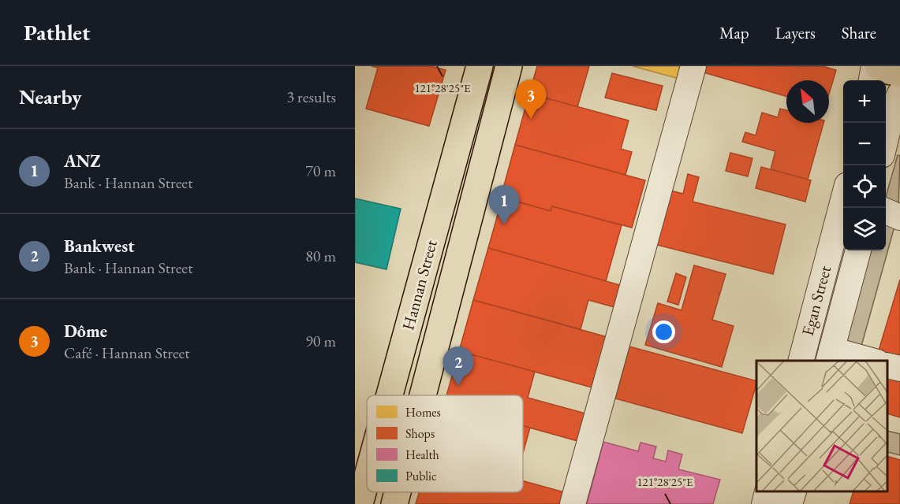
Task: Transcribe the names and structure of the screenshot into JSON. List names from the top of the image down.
{
  "streets": {
    "main road": ["Hannan Street"],
    "street": ["Egan Street"]
  },
  "legend": [
    "Homes",
    "Shops",
    "Health",
    "Public"
  ],
  "north": "top left",
  "page": {
    "header": "Pathlet",
    "nav": ["Map", "Layers", "Share"],
    "heading": ["Nearby", "3 results"],
    "pins": ["3", "1", "2"],
    "map_buttons": ["+", "−"],
    "list": [
      {
        "mark": "1",
        "name": "ANZ",
        "note": "Bank · Hannan Street",
        "value": "70 m"
      },
      {
        "mark": "2",
        "name": "Bankwest",
        "note": "Bank · Hannan Street",
        "value": "80 m"
      },
      {
        "mark": "3",
        "name": "Dôme",
        "note": "Café · Hannan Street",
        "value": "90 m"
      }
    ]
  },
  "coordinates": ["121°28'25\"E"]
}
